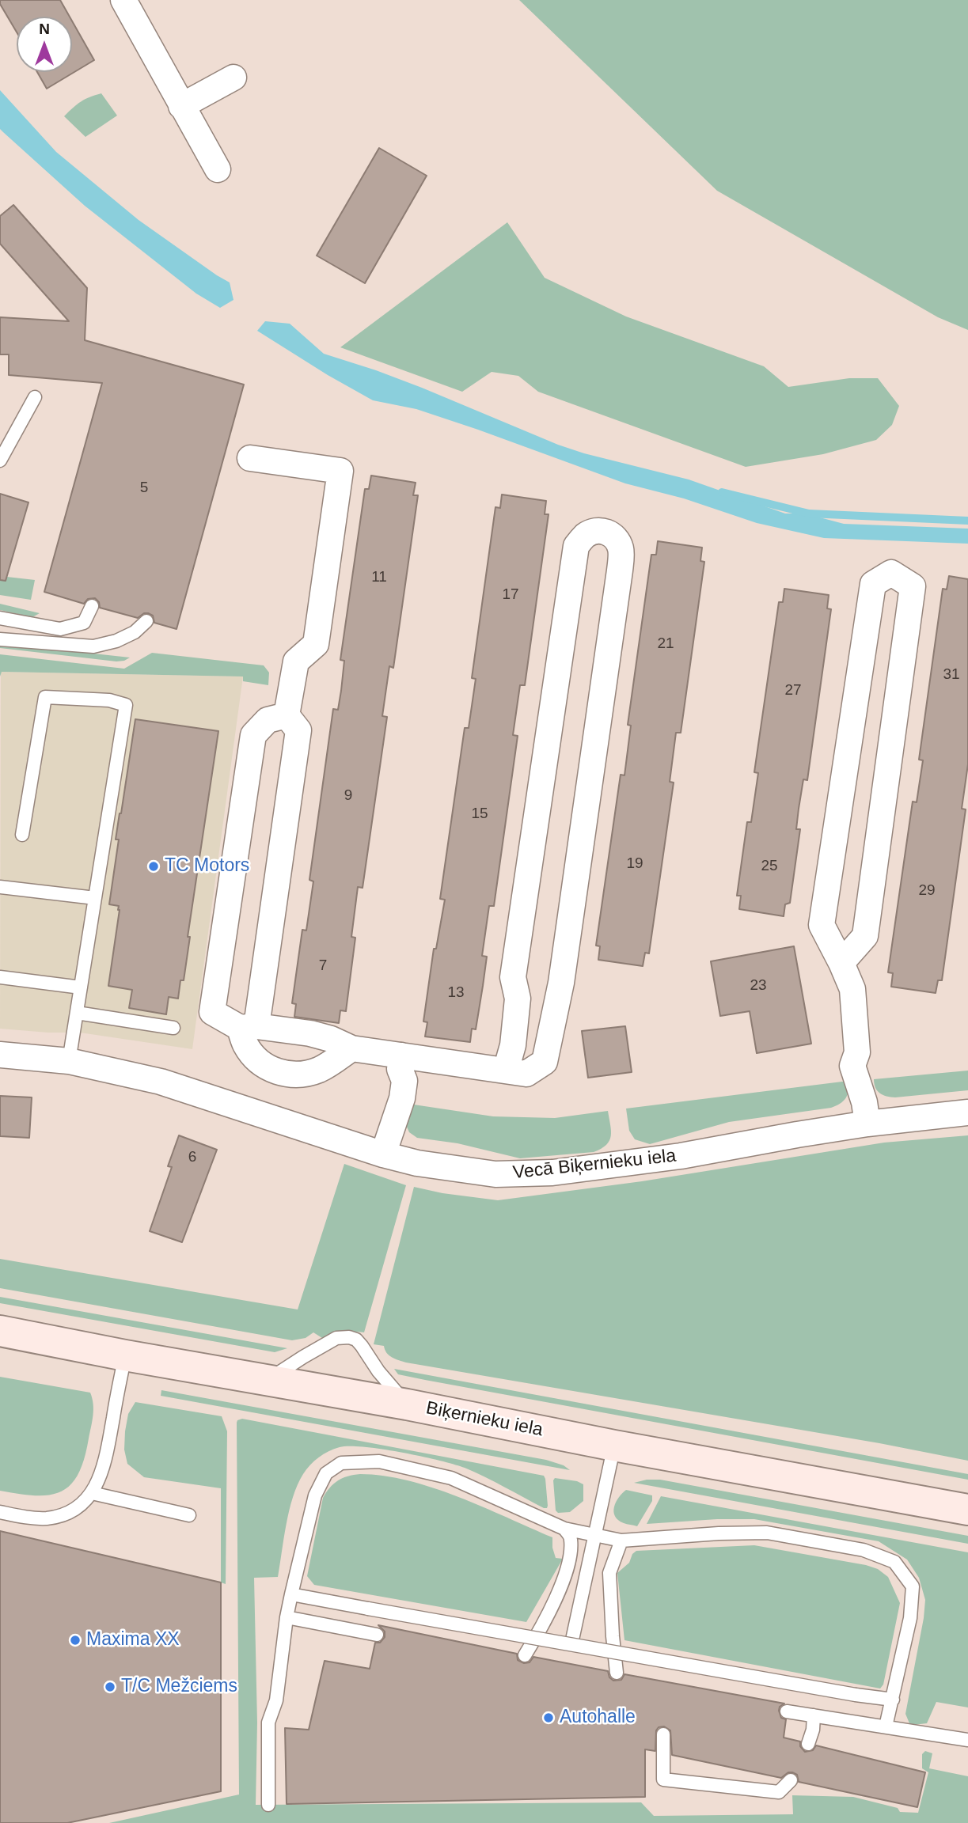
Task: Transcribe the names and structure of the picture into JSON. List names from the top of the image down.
{
  "streets": {
    "main road": ["Biķernieku iela"],
    "street": ["Vecā Biķernieku iela"]
  },
  "places": [
    "TC Motors",
    "Maxima XX",
    "T/C Mežciems",
    "Autohalle"
  ],
  "house_numbers": [
    "5",
    "11",
    "17",
    "21",
    "31",
    "27",
    "9",
    "15",
    "19",
    "25",
    "29",
    "7",
    "23",
    "13",
    "6"
  ],
  "north": "top"
}
